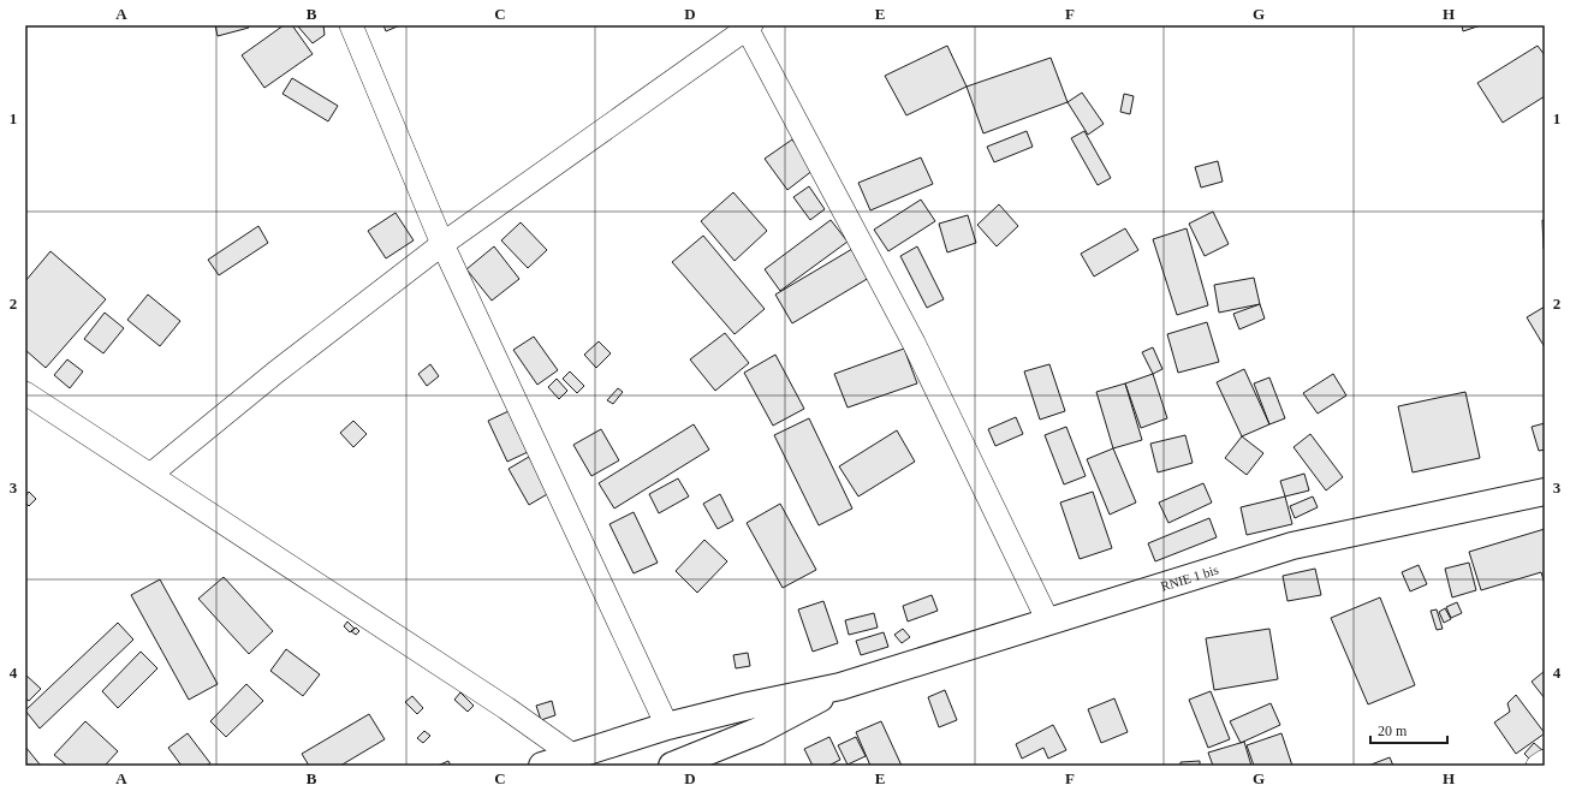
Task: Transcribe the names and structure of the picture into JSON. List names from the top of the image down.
{
  "streets": {
    "main road": ["RNIE 1 bis"]
  },
  "scale_bar": "20 m",
  "grid": {
    "columns": [
      "A",
      "B",
      "C",
      "D",
      "E",
      "F",
      "G",
      "H"
    ],
    "rows": [
      "1",
      "2",
      "3",
      "4"
    ]
  }
}
